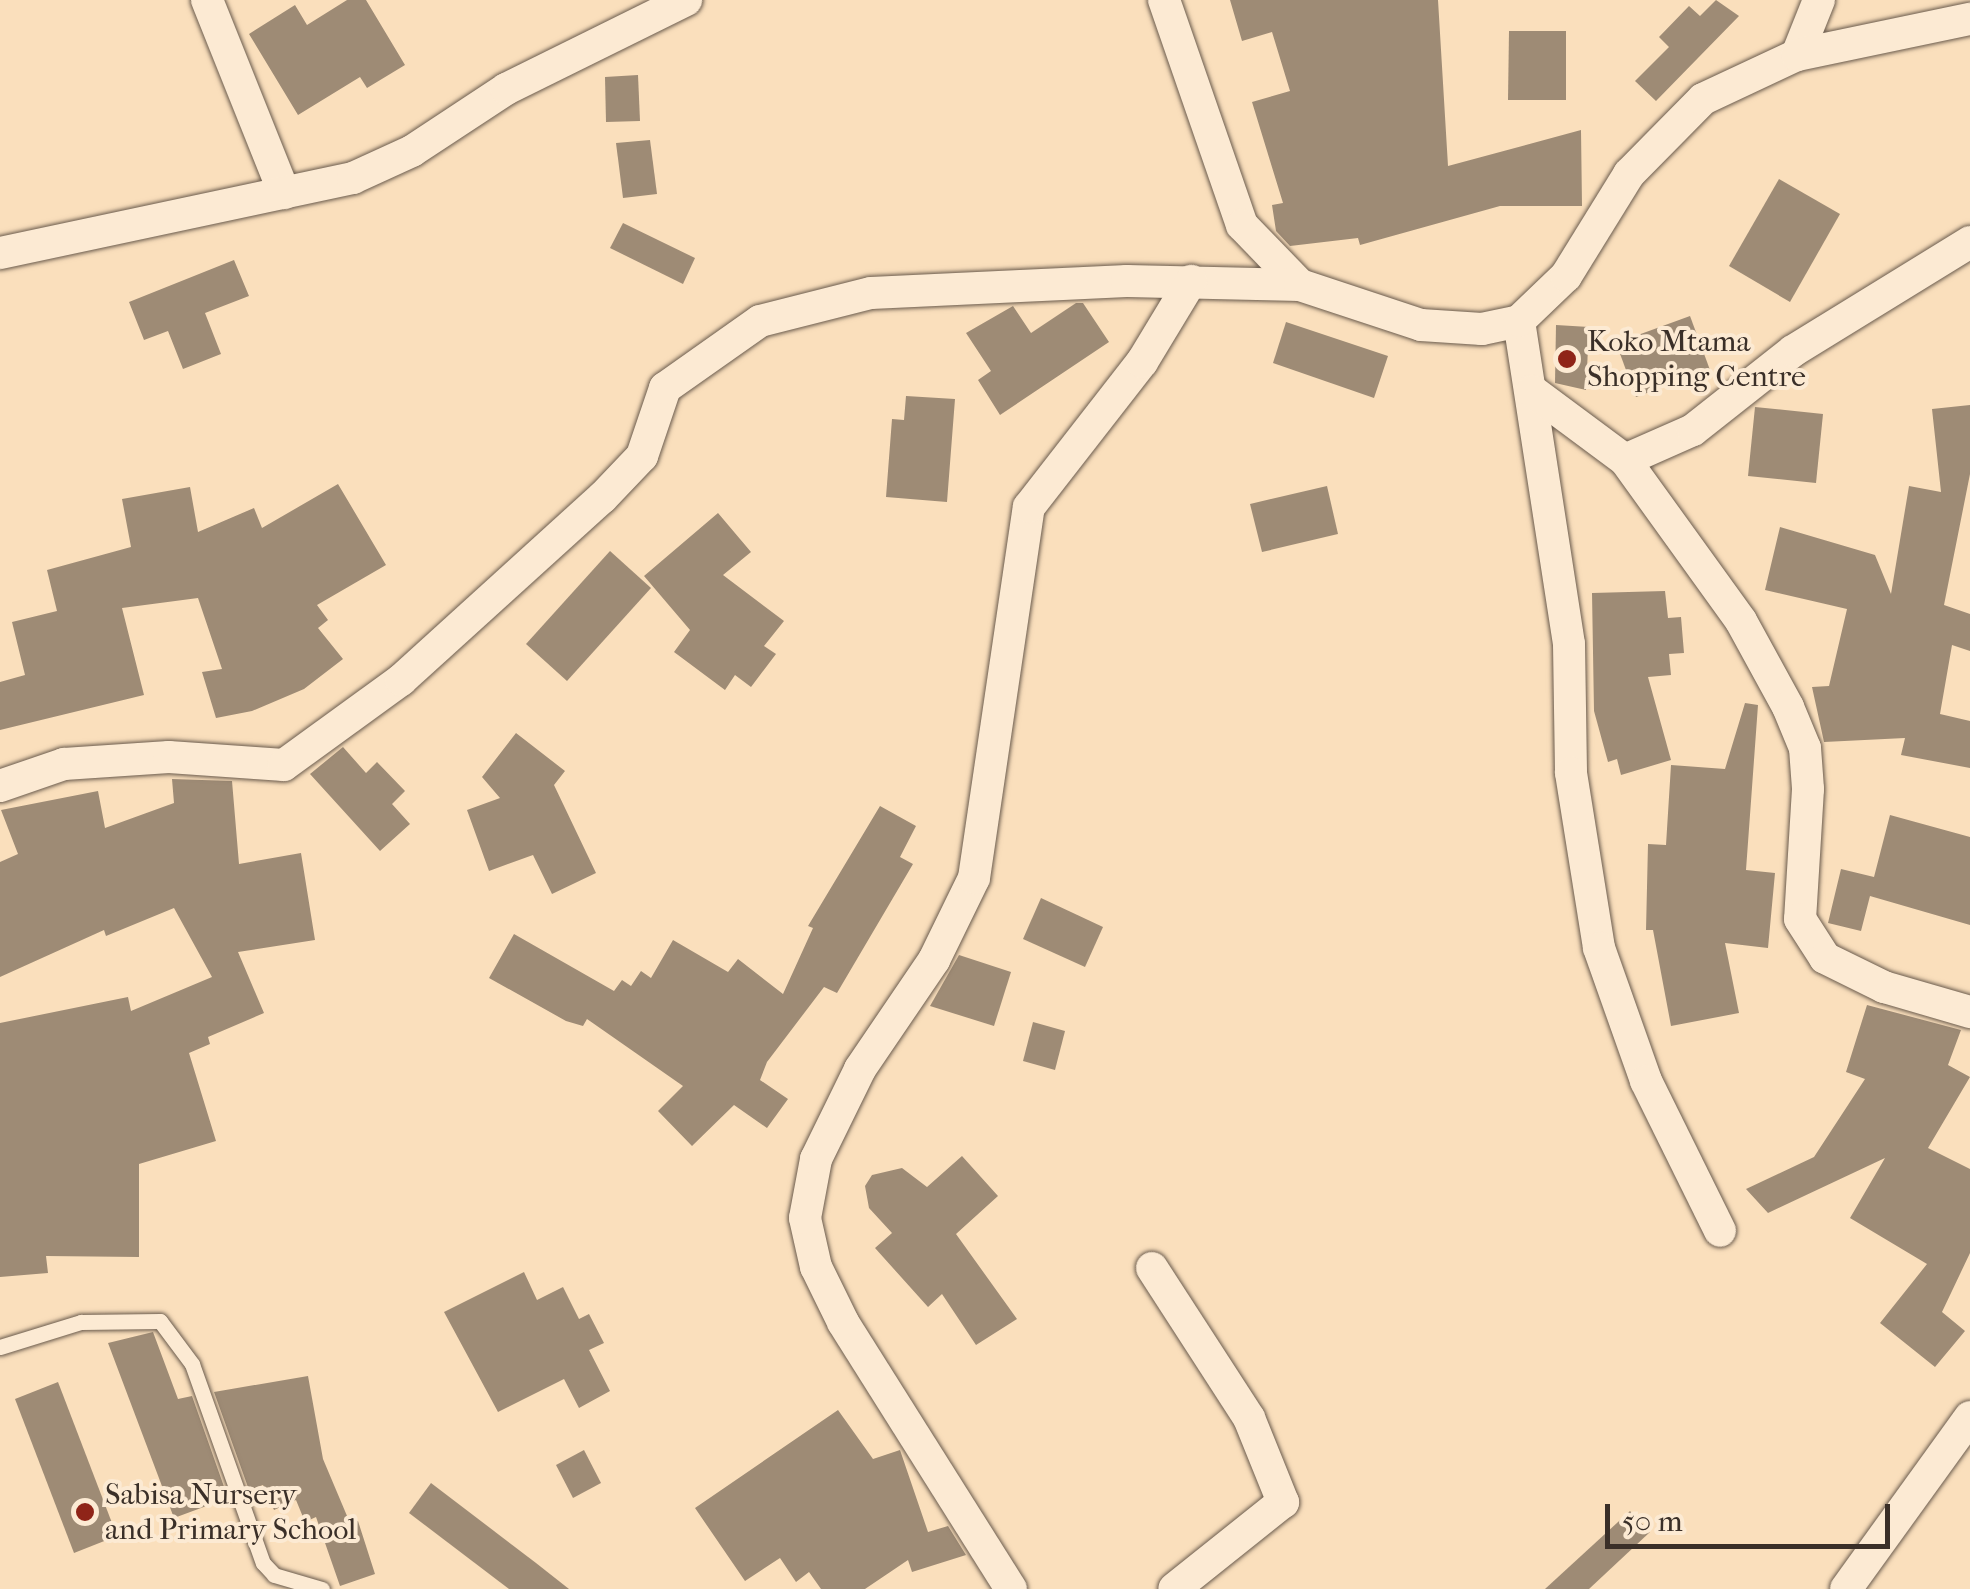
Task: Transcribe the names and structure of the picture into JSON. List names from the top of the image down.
{
  "places": ["Koko Mtama Shopping Centre", "Sabisa Nursery and Primary School"],
  "scale_bar": "50 m"
}
